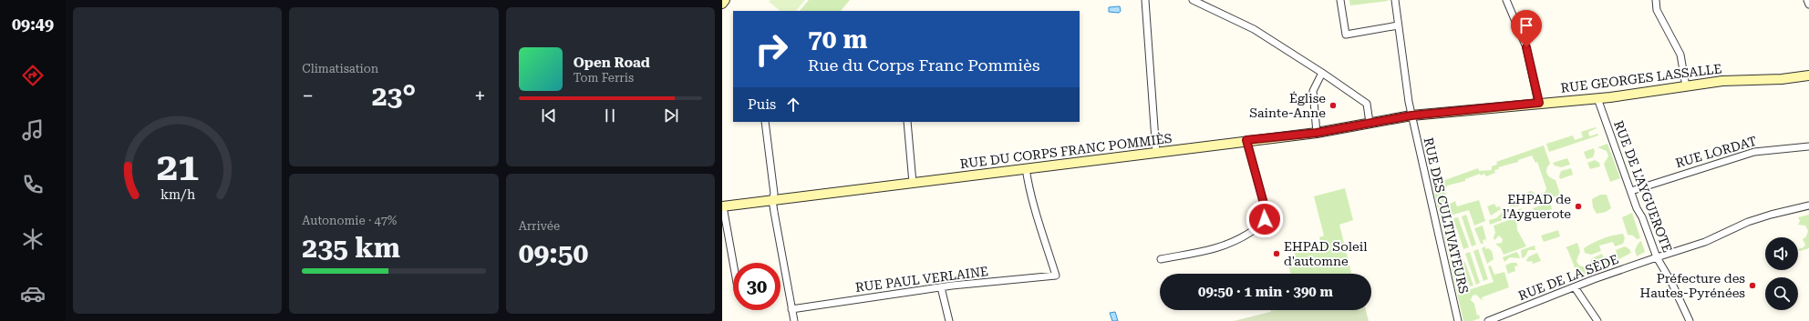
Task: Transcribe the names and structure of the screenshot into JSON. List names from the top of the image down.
{
  "streets": {
    "main road": ["RUE GEORGES LASSALLE", "RUE DU CORPS FRANC POMMIÈS"],
    "street": [
      "RUE LORDAT",
      "RUE DE L'AYGUEROTE",
      "RUE DES CULTIVATEURS",
      "RUE DE LA SÈDE",
      "RUE PAUL VERLAINE"
    ]
  },
  "crossings": [
    ["RUE GEORGES LASSALLE", "RUE DU CORPS FRANC POMMIÈS"],
    ["RUE GEORGES LASSALLE", "RUE DE L'AYGUEROTE"],
    ["RUE GEORGES LASSALLE", "RUE DES CULTIVATEURS"],
    ["RUE DU CORPS FRANC POMMIÈS", "RUE DES CULTIVATEURS"],
    ["RUE DU CORPS FRANC POMMIÈS", "RUE PAUL VERLAINE"],
    ["RUE LORDAT", "RUE DE L'AYGUEROTE"],
    ["RUE DE L'AYGUEROTE", "RUE DE LA SÈDE"]
  ],
  "places": [
    "Église Sainte-Anne",
    "EHPAD de l'Ayguerote",
    "EHPAD Soleil d'automne",
    "Préfecture des Hautes-Pyrénées"
  ],
  "page": {
    "tabs": "09:49",
    "tile": [
      "Climatisation",
      ["Autonomie · 47%", "235 km"],
      ["Arrivée", "09:50"]
    ],
    "turn": ["70 m", "Rue du Corps Franc Pommiès"],
    "song": ["Open Road", "Tom Ferris"],
    "heat": ["−", "23°", "+"],
    "then": "Puis",
    "limit": "30",
    "trip": "09:50 · 1 min · 390 m",
    "gauge": ["21", "km/h"]
  }
}
